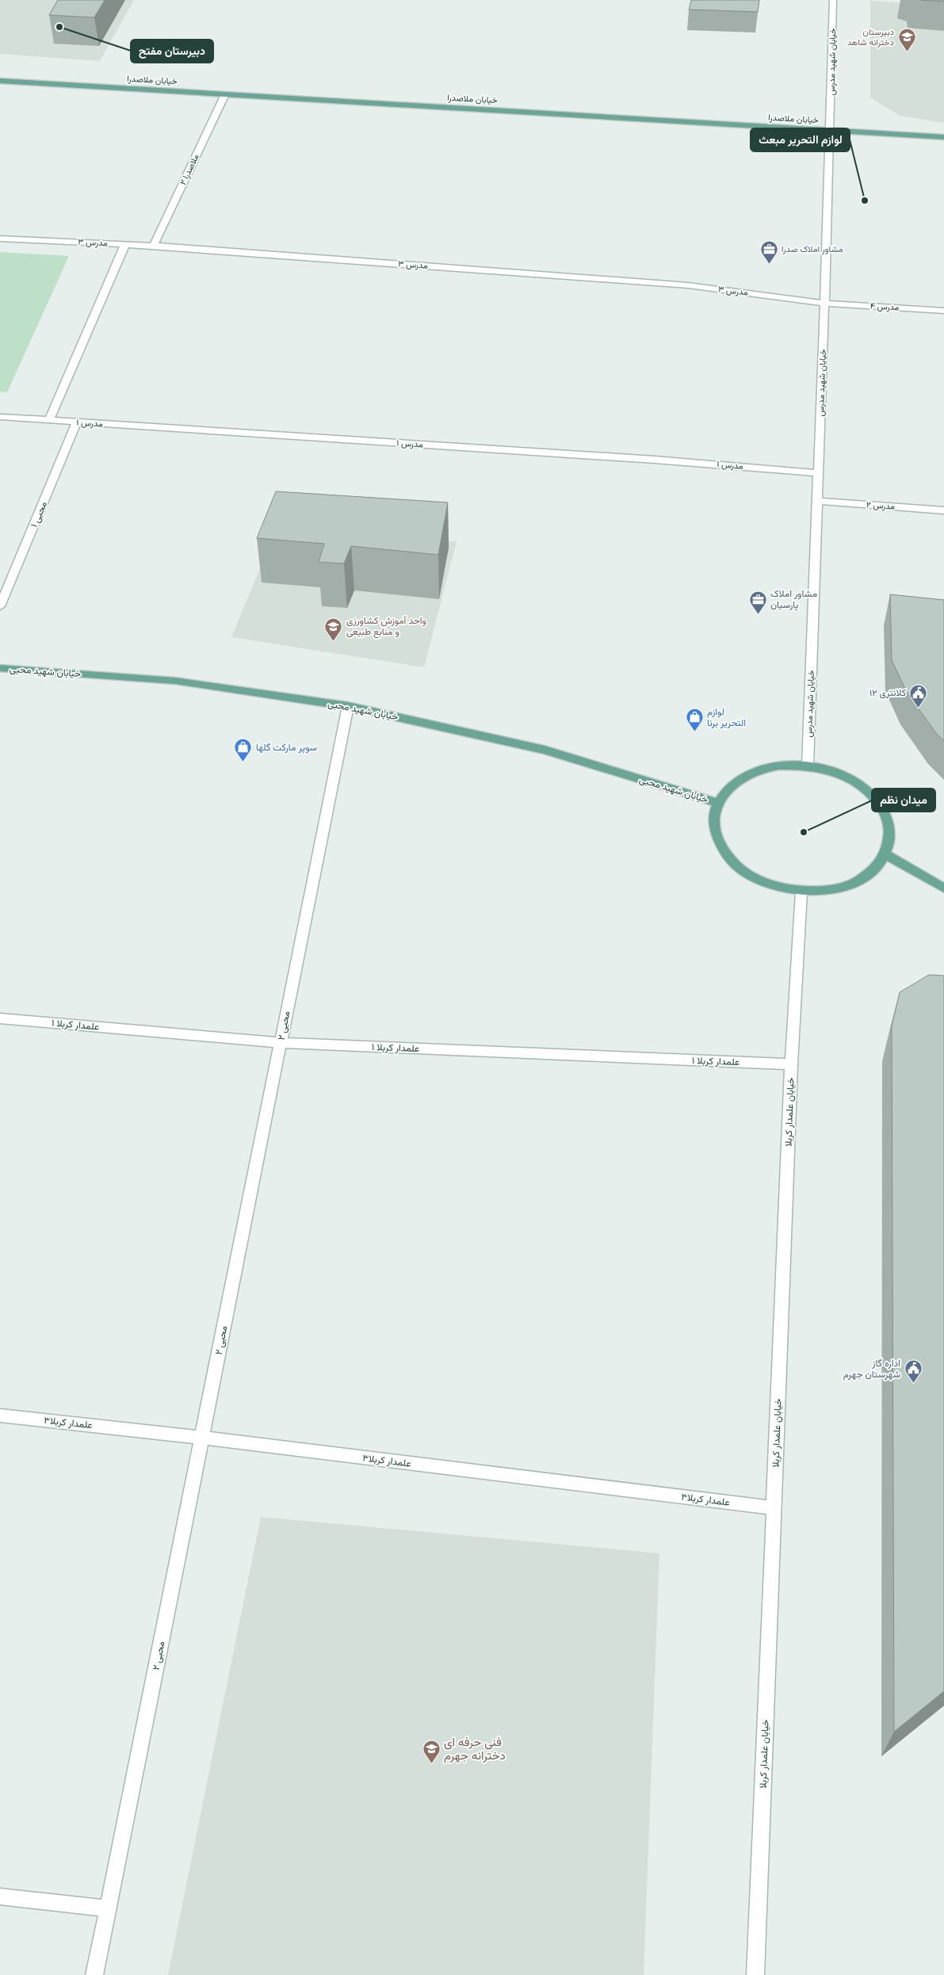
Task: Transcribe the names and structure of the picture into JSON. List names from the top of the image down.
{
  "streets": {
    "main road": ["خیابان ملاصدرا", "خیابان شهید محبی"],
    "street": [
      "خیابان شهید مدرس",
      "ملاصدرا ۲",
      "مدرس ۳",
      "مدرس ۴",
      "مدرس ۱",
      "مدرس ۲",
      "محبی ۱",
      "علمدار کربلا ۱",
      "محبی ۲",
      "خیابان علمدار کربلا",
      "علمدار کربلا۳"
    ]
  },
  "crossings": [
    ["خیابان شهید مدرس", "خیابان ملاصدرا"],
    ["خیابان شهید مدرس", "مدرس ۳"],
    ["خیابان شهید مدرس", "مدرس ۴"],
    ["خیابان شهید مدرس", "مدرس ۱"],
    ["خیابان شهید مدرس", "مدرس ۲"],
    ["خیابان ملاصدرا", "ملاصدرا ۲"],
    ["ملاصدرا ۲", "مدرس ۳"],
    ["مدرس ۳", "مدرس ۴"],
    ["مدرس ۱", "محبی ۱"],
    ["خیابان شهید محبی", "محبی ۲"],
    ["علمدار کربلا ۱", "محبی ۲"],
    ["علمدار کربلا ۱", "خیابان علمدار کربلا"],
    ["محبی ۲", "علمدار کربلا۳"],
    ["خیابان علمدار کربلا", "علمدار کربلا۳"]
  ],
  "places": {
    "other": ["دبیرستان مفتح", "لوازم التحریر مبعث", "میدان نظم"],
    "school or university": ["دبیرستان دخترانه شاهد", "واحد آموزش کشاورزی و منابع طبیعی", "فنی حرفه ای دخترانه جهرم"],
    "office": ["مشاور املاک صدرا", "مشاور املاک پارسیان"],
    "public building": ["کلانتری ۱۲", "اداره گاز شهرستان جهرم"],
    "shop": ["لوازم التحریر برنا", "سوپر مارکت گلها"]
  }
}
